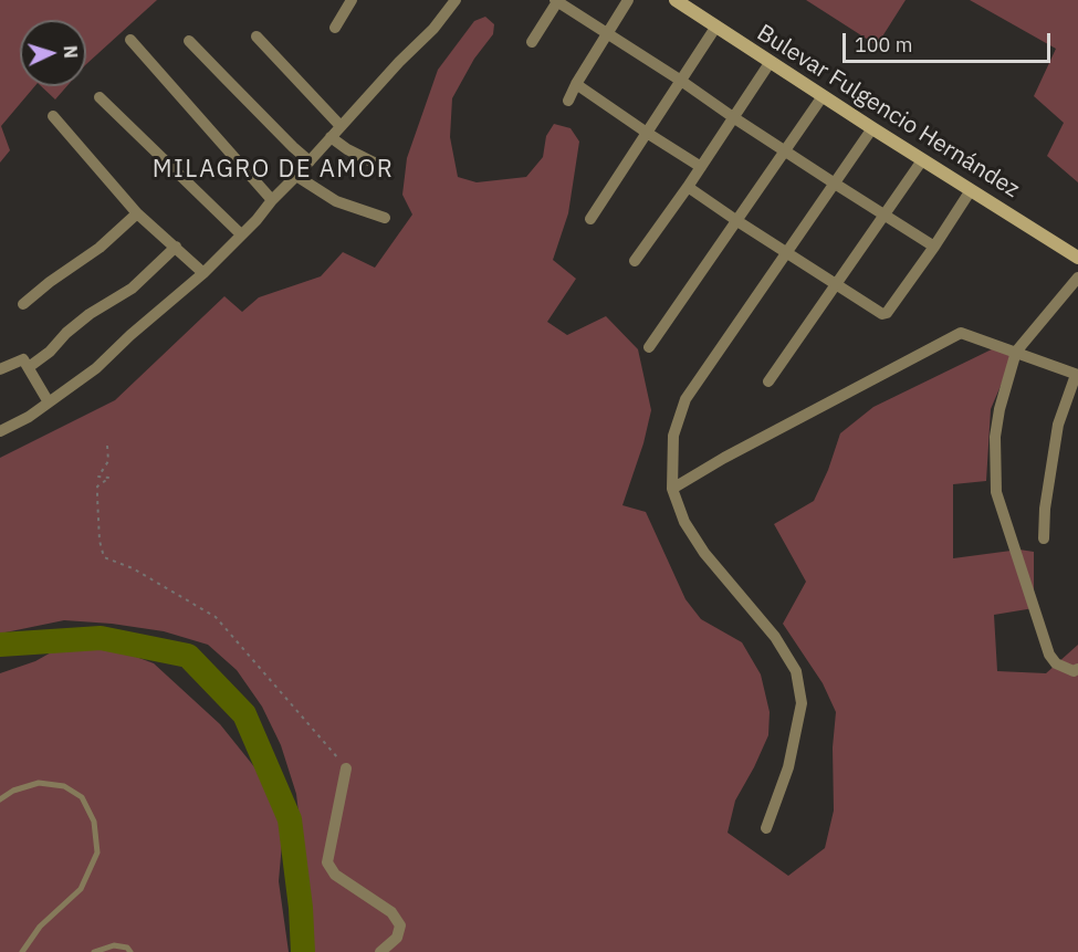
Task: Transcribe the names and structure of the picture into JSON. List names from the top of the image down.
{
  "streets": {
    "street": ["Bulevar Fulgencio Hernández"]
  },
  "districts": ["MILAGRO DE AMOR"],
  "scale_bar": "100 m",
  "north": "right"
}
